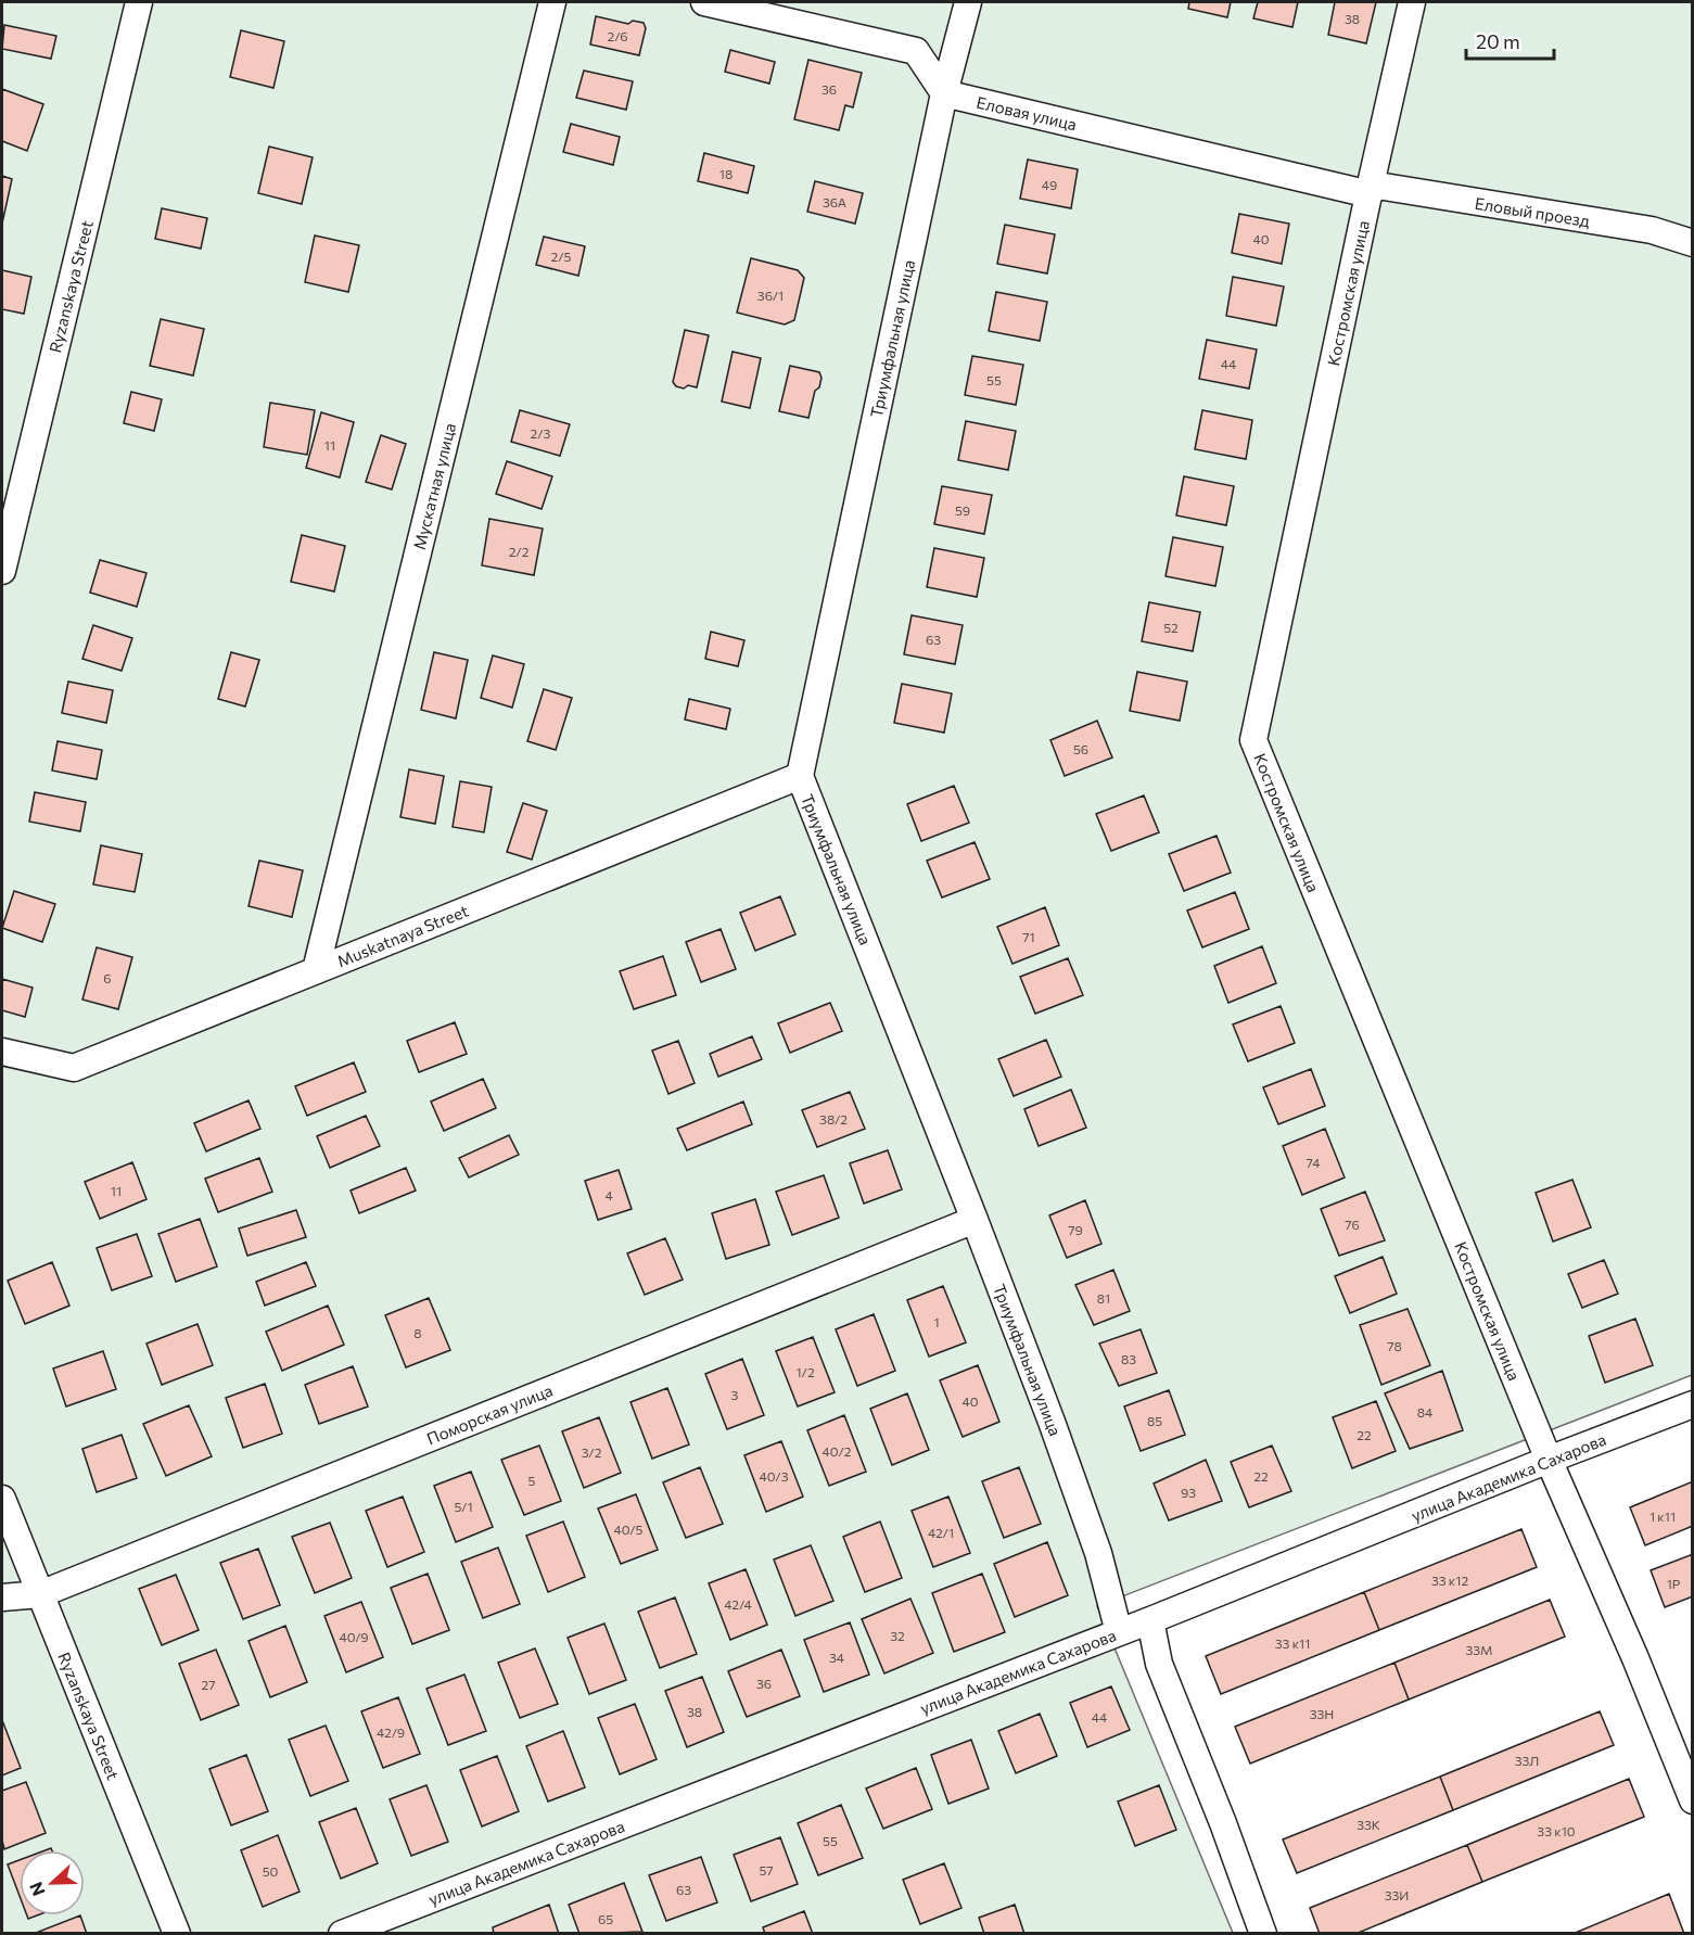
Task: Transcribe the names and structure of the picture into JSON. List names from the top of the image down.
{
  "streets": {
    "street": [
      "Еловая улица",
      "Еловый проезд",
      "Ryzanskaya Street",
      "Костромская улица",
      "Триумфальная улица",
      "Мускатная улица",
      "Muskatnaya Street",
      "Поморская улица",
      "улица Академика Сахарова"
    ]
  },
  "crossings": [
    ["Еловая улица", "Еловый проезд"],
    ["Еловая улица", "Костромская улица"],
    ["Еловая улица", "Триумфальная улица"],
    ["Еловый проезд", "Костромская улица"],
    ["Ryzanskaya Street", "Поморская улица"],
    ["Костромская улица", "улица Академика Сахарова"],
    ["Триумфальная улица", "Muskatnaya Street"],
    ["Триумфальная улица", "Поморская улица"],
    ["Триумфальная улица", "улица Академика Сахарова"],
    ["Мускатная улица", "Muskatnaya Street"]
  ],
  "house_numbers": [
    "38",
    "2/6",
    "36",
    "18",
    "49",
    "36А",
    "40",
    "2/5",
    "36/1",
    "44",
    "55",
    "2/3",
    "11",
    "59",
    "2/2",
    "52",
    "63",
    "56",
    "71",
    "6",
    "38/2",
    "74",
    "11",
    "4",
    "76",
    "79",
    "81",
    "1",
    "8",
    "78",
    "83",
    "1/2",
    "3",
    "40",
    "84",
    "85",
    "22",
    "40/2",
    "3/2",
    "40/3",
    "22",
    "5",
    "93",
    "5/1",
    "1 к11",
    "40/5",
    "42/1",
    "33 к12",
    "1Р",
    "42/4",
    "32",
    "40/9",
    "33 к11",
    "33М",
    "34",
    "36",
    "27",
    "38",
    "33Н",
    "44",
    "42/9",
    "33Л",
    "33К",
    "33 к10",
    "55",
    "57",
    "50",
    "63",
    "33И",
    "65"
  ],
  "scale_bar": "20 m",
  "north": "left"
}
